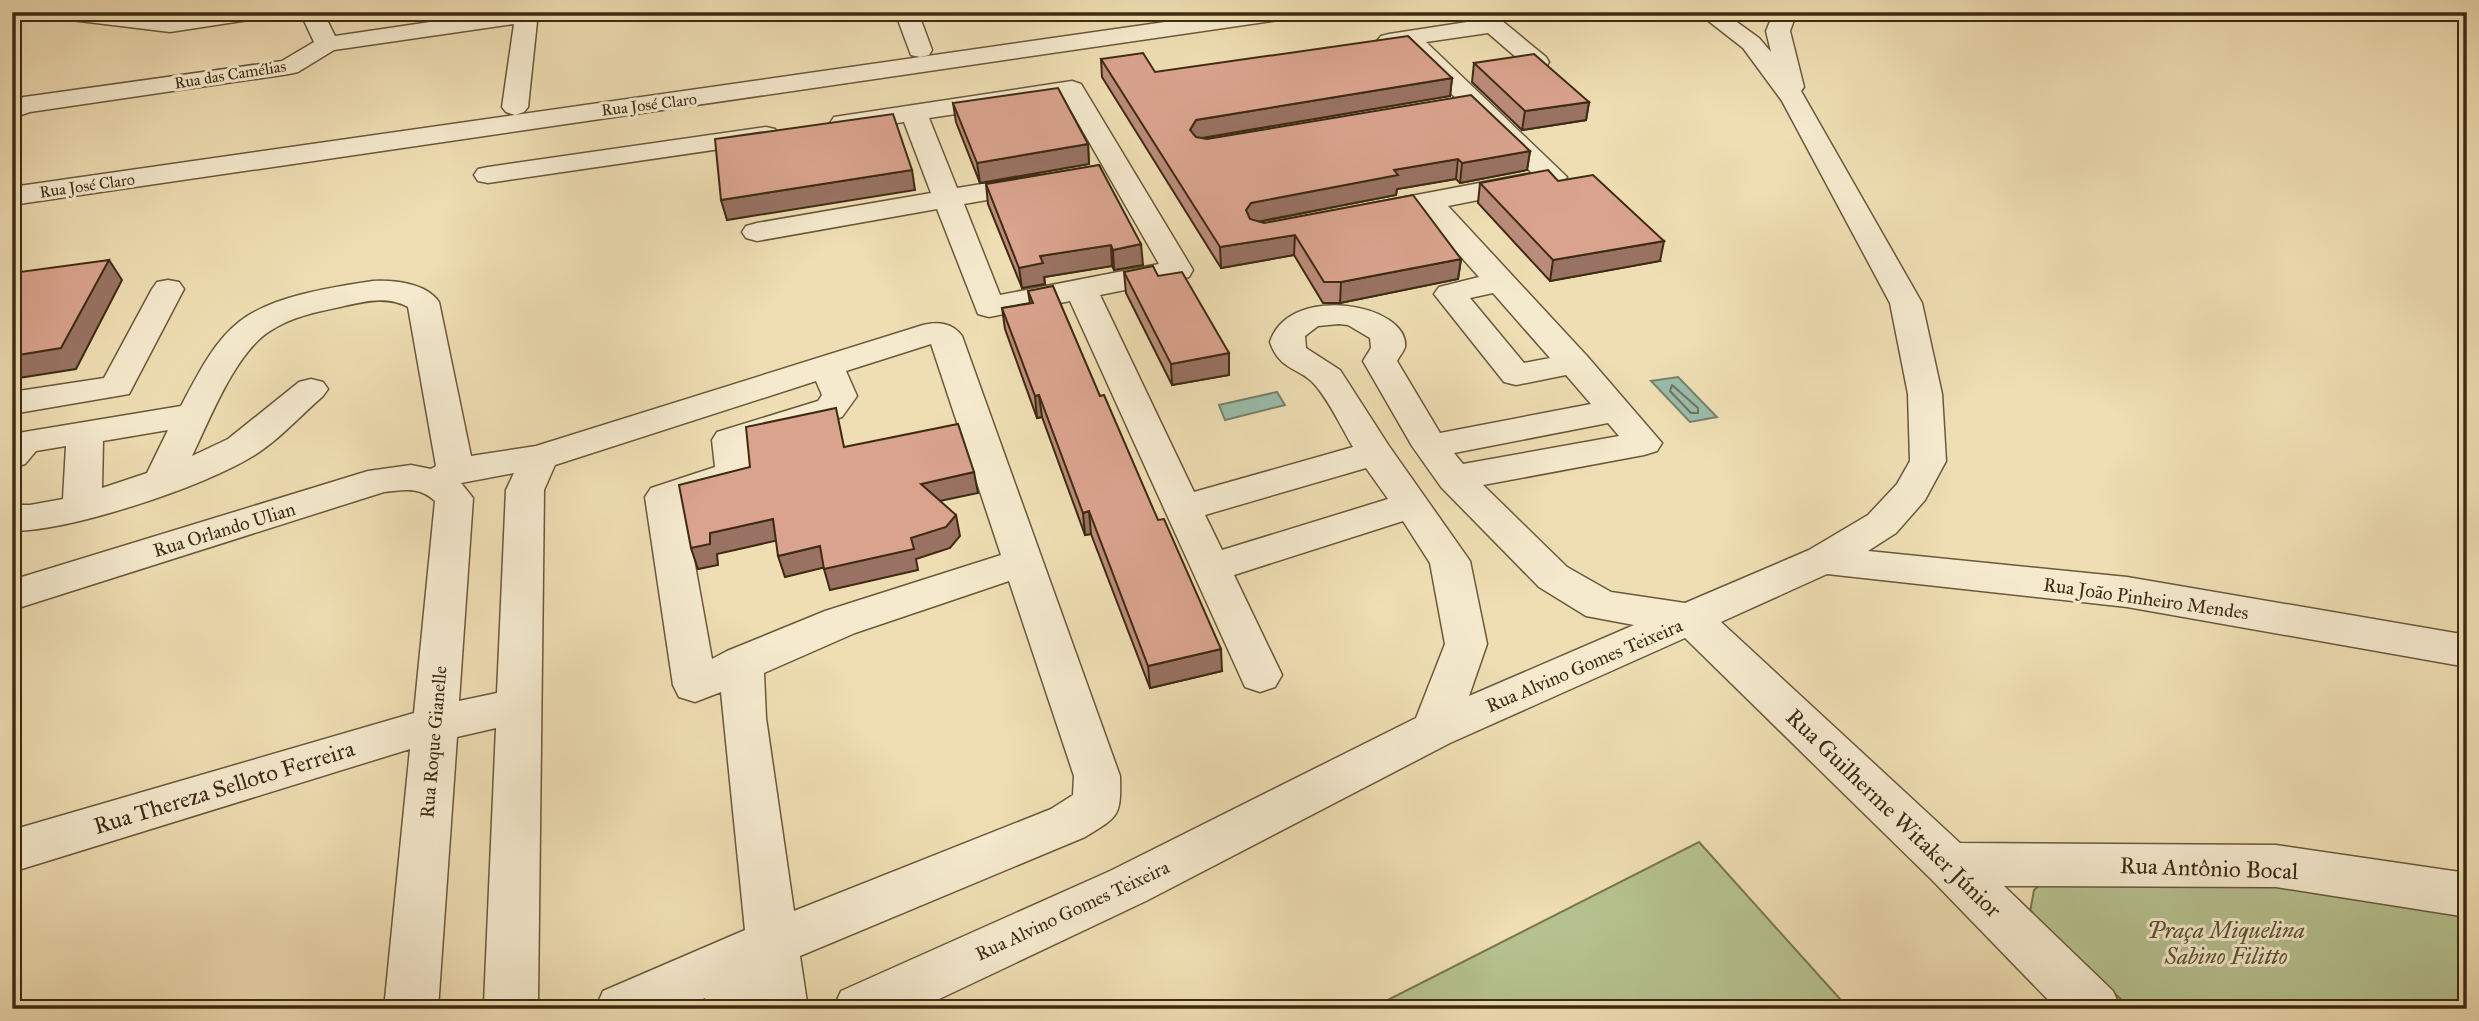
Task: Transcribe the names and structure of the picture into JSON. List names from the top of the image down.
{
  "streets": {
    "street": [
      "Rua das Camélias",
      "Rua José Claro",
      "Rua Orlando Ulian",
      "Rua João Pinheiro Mendes",
      "Rua Alvino Gomes Teixeira",
      "Rua Roque Gianelle",
      "Rua Thereza Selloto Ferreira",
      "Rua Guilherme Witaker Júnior",
      "Rua Antônio Bocal"
    ]
  },
  "crossings": [
    ["Rua Orlando Ulian", "Rua Roque Gianelle"],
    ["Rua João Pinheiro Mendes", "Rua Alvino Gomes Teixeira"],
    ["Rua Alvino Gomes Teixeira", "Rua Guilherme Witaker Júnior"],
    ["Rua Roque Gianelle", "Rua Thereza Selloto Ferreira"],
    ["Rua Guilherme Witaker Júnior", "Rua Antônio Bocal"]
  ],
  "parks": ["Praça Miquelina Sabino Filitto"]
}
